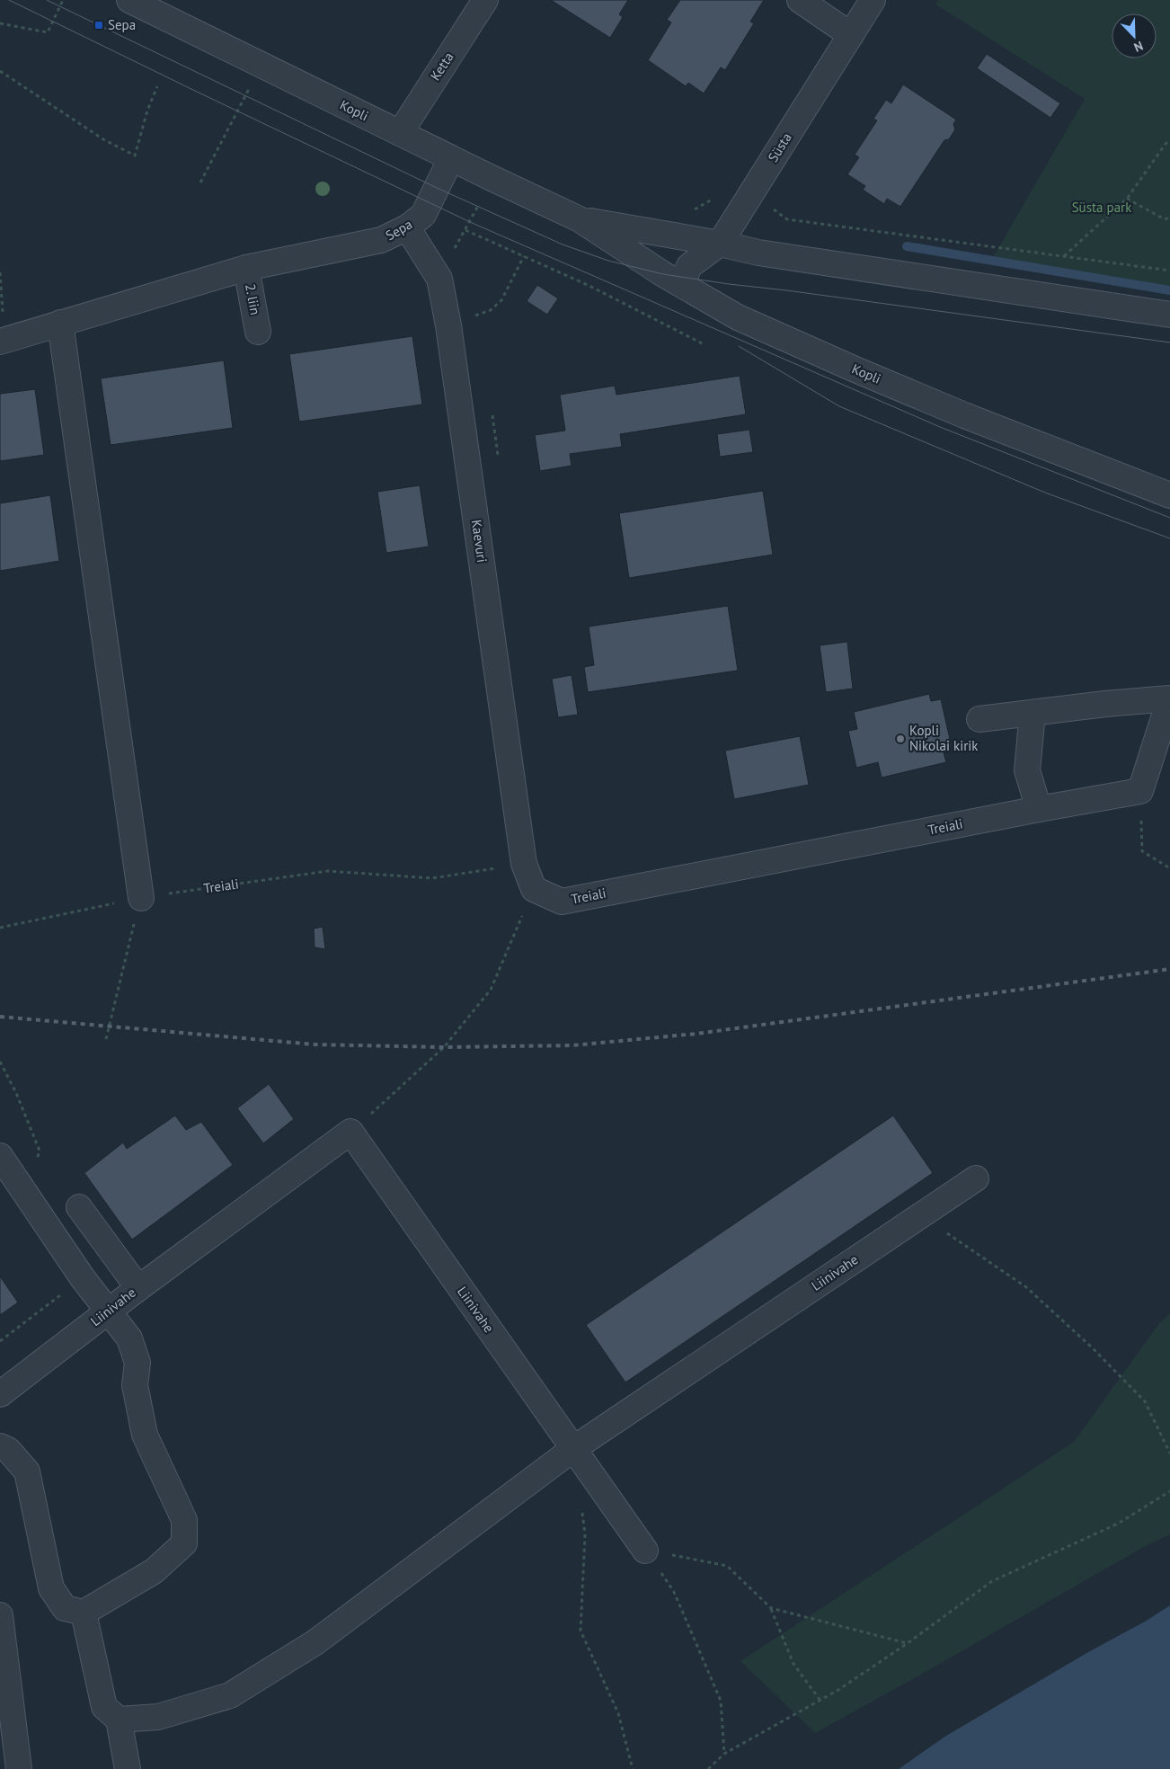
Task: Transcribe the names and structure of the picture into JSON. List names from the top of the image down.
{
  "streets": {
    "street": [
      "Ketta",
      "Kopli",
      "Süsta",
      "Sepa",
      "2. liin",
      "Kaevuri",
      "Treiali",
      "Liinivahe"
    ]
  },
  "crossings": [
    ["Ketta", "Kopli"],
    ["Kopli", "Süsta"],
    ["Kopli", "Sepa"],
    ["Sepa", "2. liin"],
    ["Sepa", "Kaevuri"],
    ["Kaevuri", "Treiali"]
  ],
  "parks": ["Süsta park"],
  "places": {
    "transit": ["Sepa"],
    "other": ["Kopli Nikolai kirik"]
  },
  "north": "bottom right"
}
